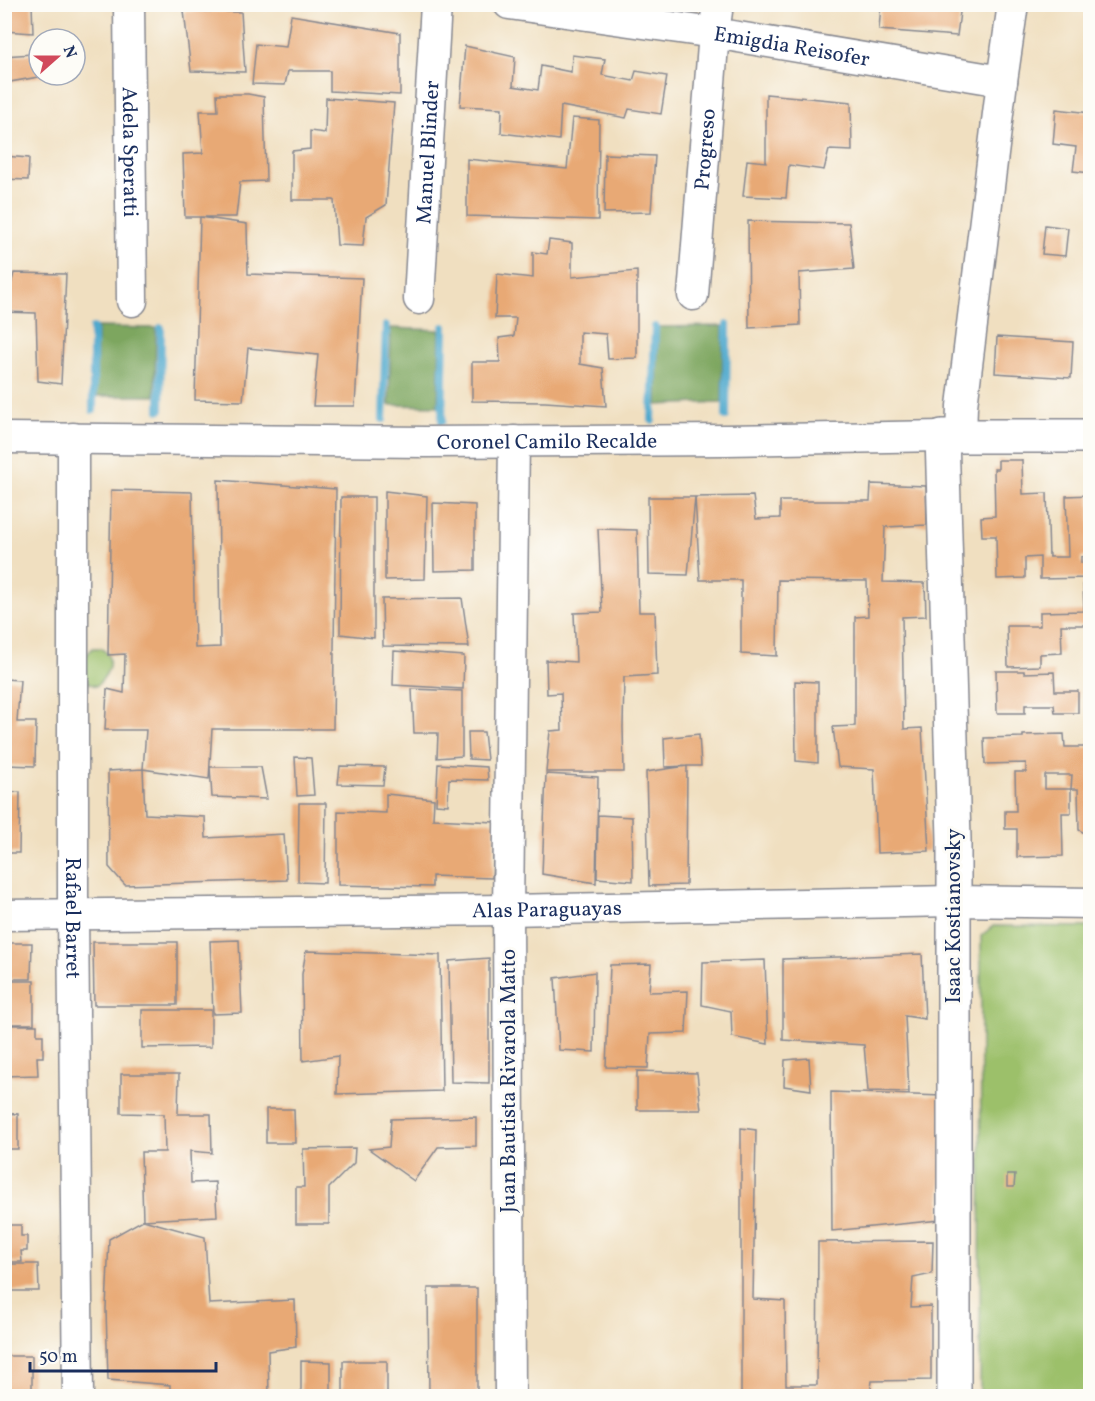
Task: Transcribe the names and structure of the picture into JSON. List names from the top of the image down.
{
  "streets": {
    "main road": ["Coronel Camilo Recalde", "Isaac Kostianovsky"],
    "street": [
      "Emigdia Reisofer",
      "Progreso",
      "Manuel Blinder",
      "Adela Speratti",
      "Alas Paraguayas",
      "Rafael Barret",
      "Juan Bautista Rivarola Matto"
    ]
  },
  "crossings": [
    ["Emigdia Reisofer", "Progreso"],
    ["Coronel Camilo Recalde", "Isaac Kostianovsky"],
    ["Coronel Camilo Recalde", "Rafael Barret"],
    ["Coronel Camilo Recalde", "Juan Bautista Rivarola Matto"],
    ["Alas Paraguayas", "Isaac Kostianovsky"],
    ["Alas Paraguayas", "Rafael Barret"],
    ["Alas Paraguayas", "Juan Bautista Rivarola Matto"]
  ],
  "scale_bar": "50 m",
  "north": "right"
}
